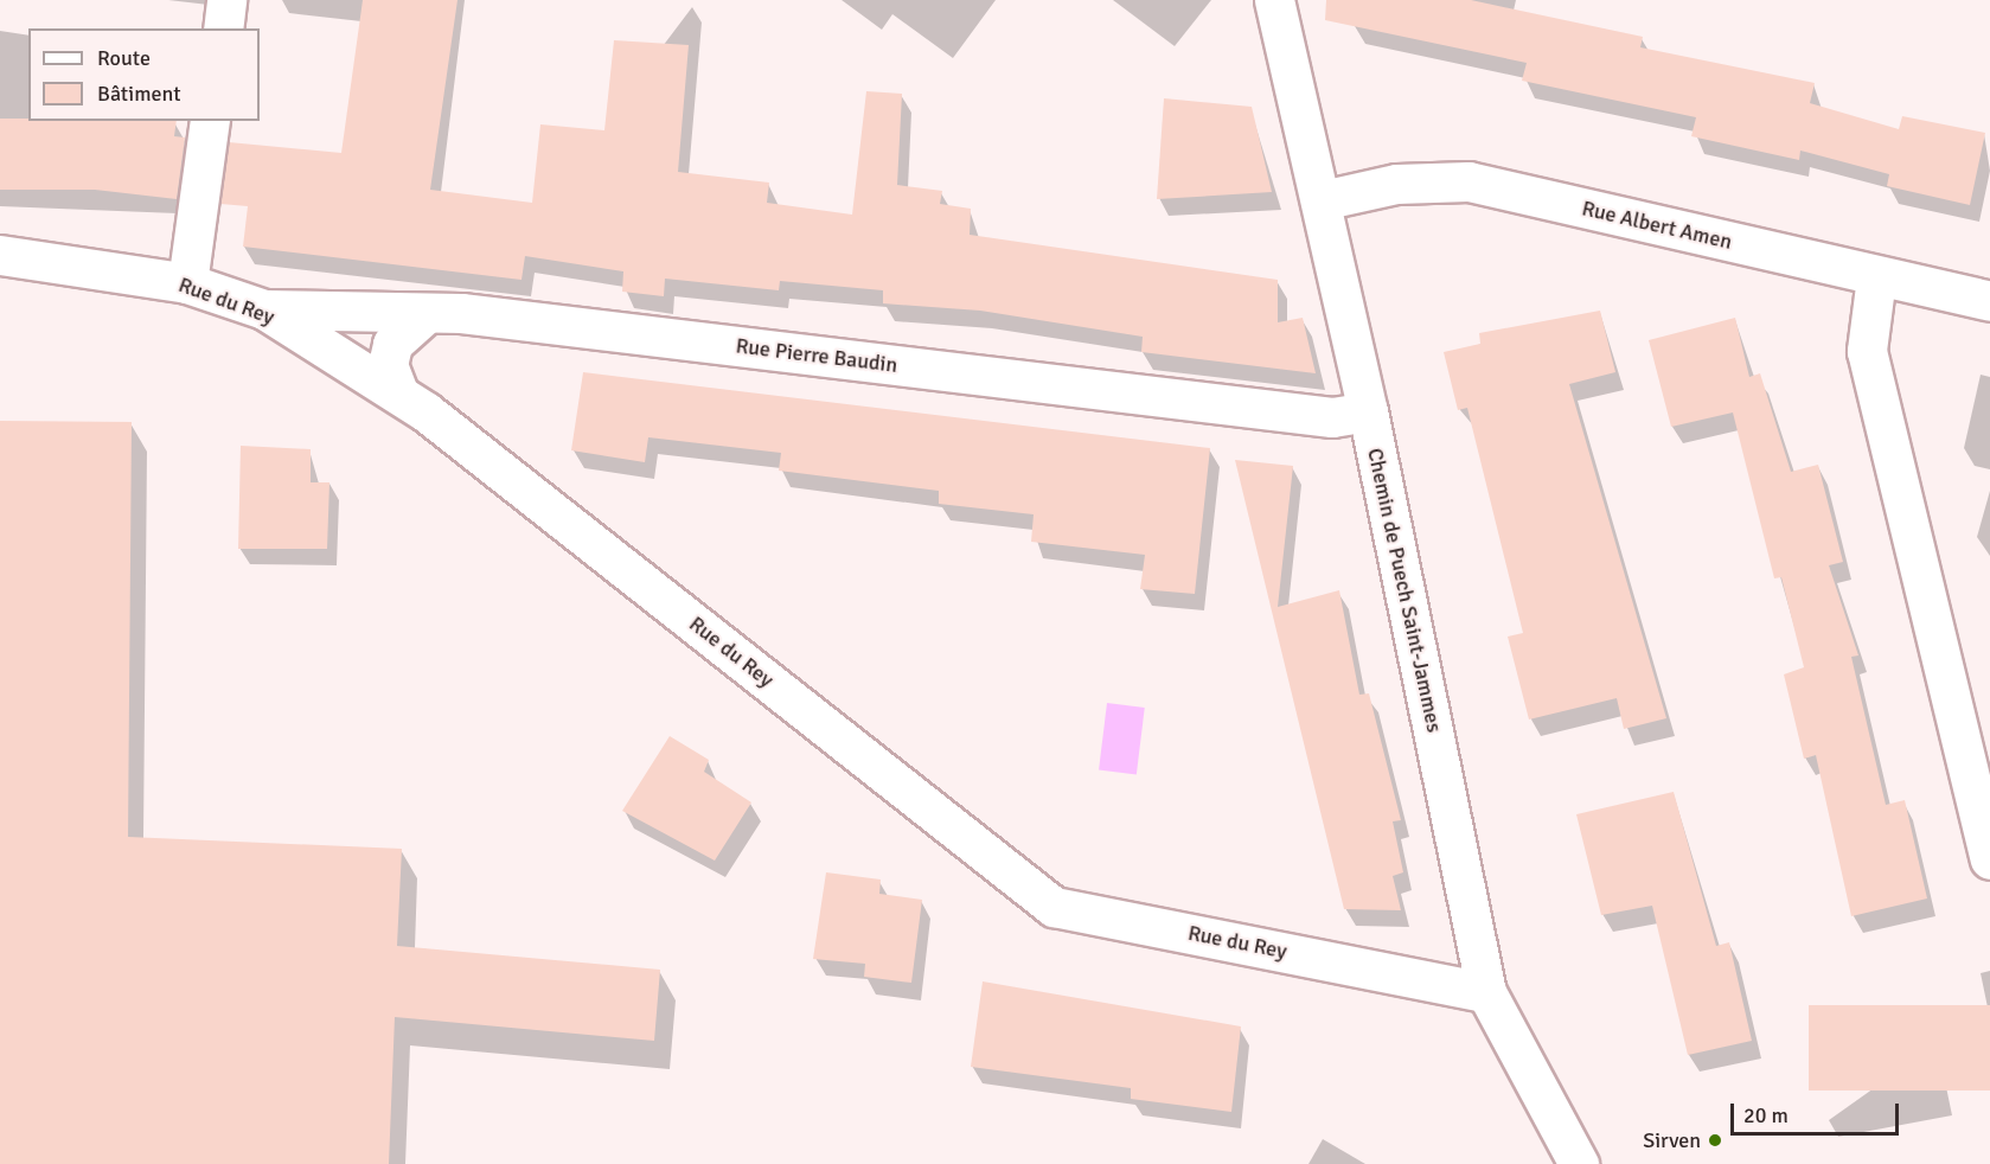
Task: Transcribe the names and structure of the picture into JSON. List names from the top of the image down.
{
  "streets": {
    "street": [
      "Rue Albert Amen",
      "Rue du Rey",
      "Rue Pierre Baudin",
      "Chemin de Puech Saint-Jammes"
    ]
  },
  "crossings": [
    ["Rue Albert Amen", "Chemin de Puech Saint-Jammes"],
    ["Rue du Rey", "Rue Pierre Baudin"],
    ["Rue du Rey", "Chemin de Puech Saint-Jammes"],
    ["Rue Pierre Baudin", "Chemin de Puech Saint-Jammes"]
  ],
  "places": ["Sirven"],
  "legend": ["Route", "Bâtiment"],
  "scale_bar": "20 m"
}
